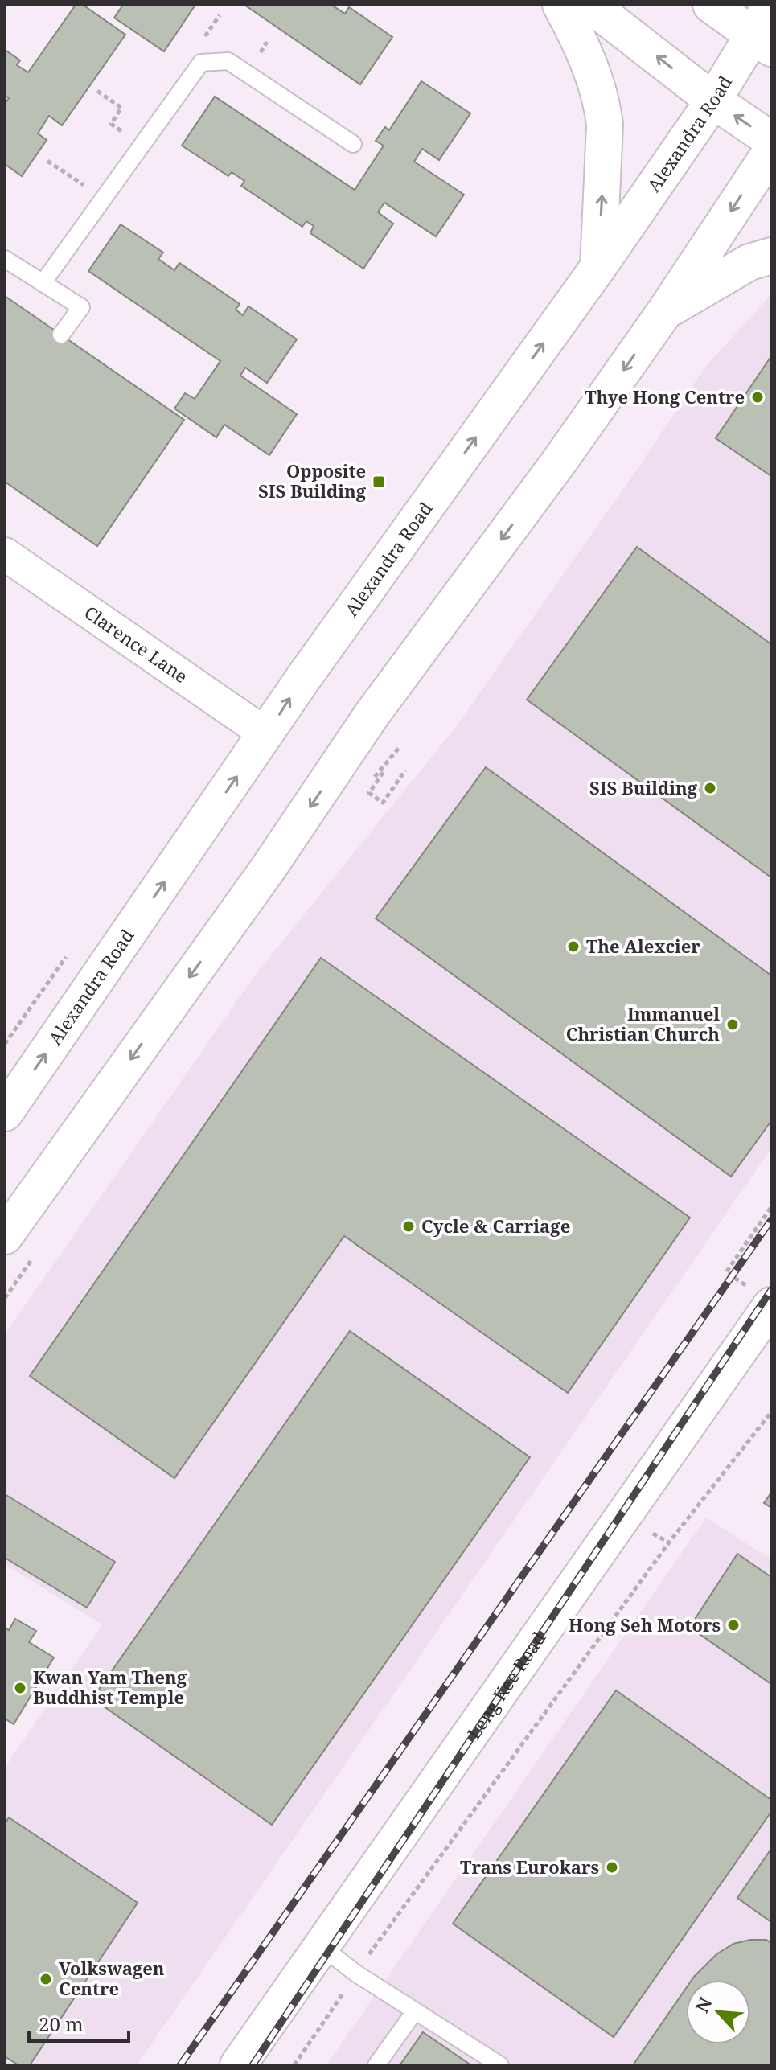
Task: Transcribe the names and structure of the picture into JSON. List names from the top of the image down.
{
  "streets": {
    "main road": ["Alexandra Road", "Leng Kee Road"],
    "street": ["Clarence Lane"]
  },
  "crossings": [
    ["Alexandra Road", "Clarence Lane"]
  ],
  "places": {
    "other": [
      "Thye Hong Centre",
      "SIS Building",
      "The Alexcier",
      "Immanuel Christian Church",
      "Cycle & Carriage",
      "Hong Seh Motors",
      "Kwan Yam Theng Buddhist Temple",
      "Trans Eurokars",
      "Volkswagen Centre"
    ],
    "transit": ["Opposite SIS Building"]
  },
  "scale_bar": "20 m",
  "north": "top left"
}
